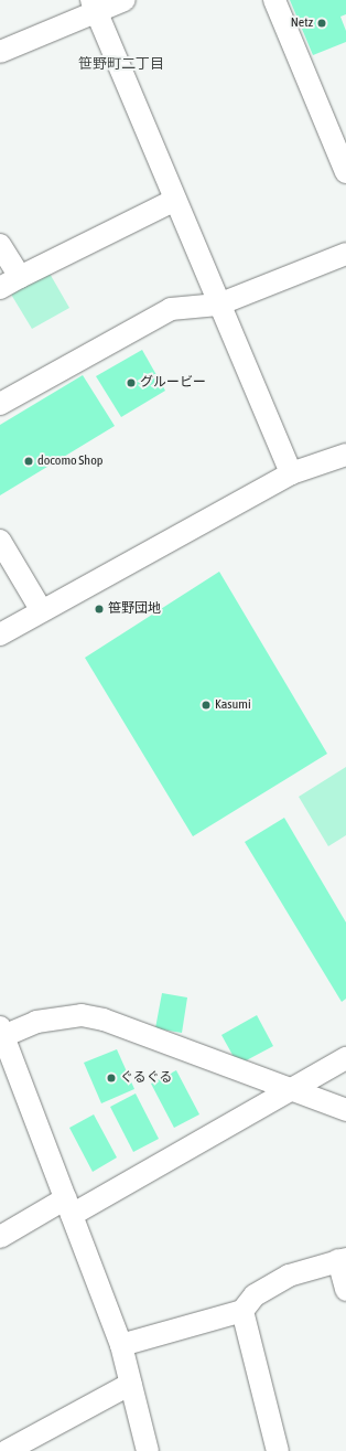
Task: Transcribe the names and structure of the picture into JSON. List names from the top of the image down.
{
  "districts": ["笹野町二丁目"],
  "places": [
    "Netz",
    "グルービー",
    "docomo Shop",
    "笹野団地",
    "Kasumi",
    "ぐるぐる"
  ]
}
